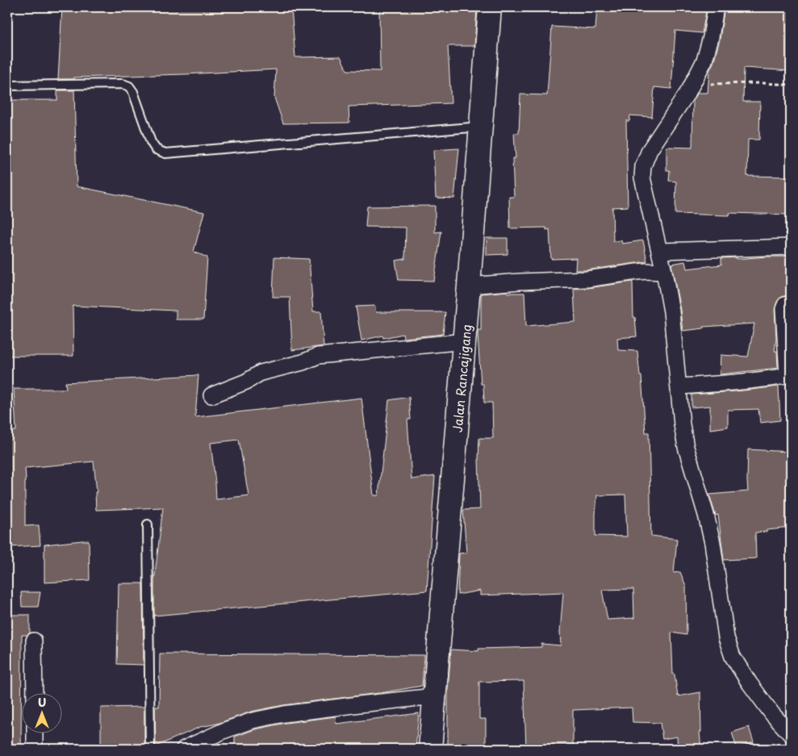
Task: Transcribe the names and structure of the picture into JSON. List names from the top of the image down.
{
  "streets": {
    "main road": ["Jalan Rancajigang"]
  },
  "north": "top"
}
